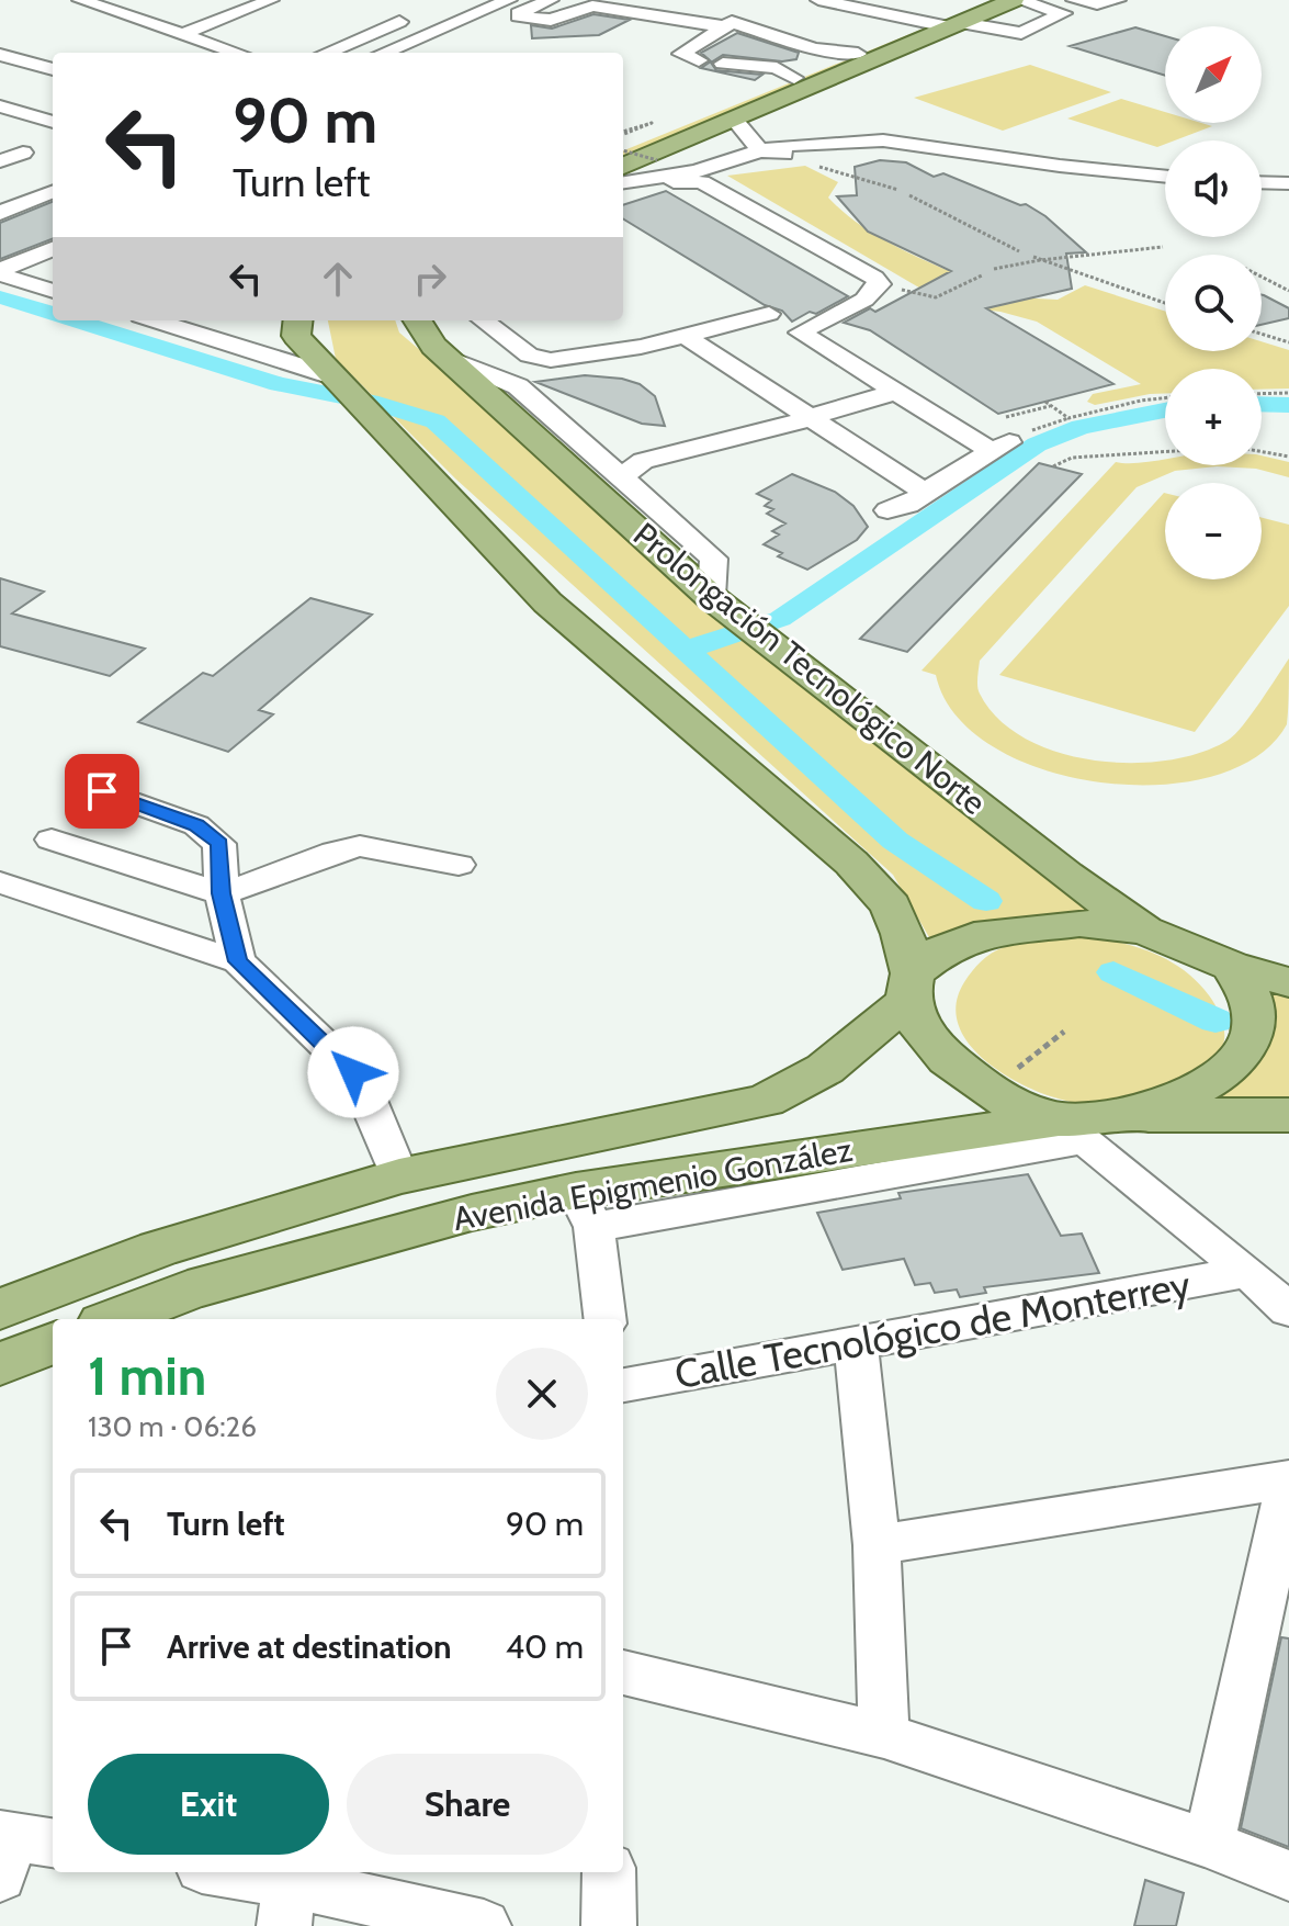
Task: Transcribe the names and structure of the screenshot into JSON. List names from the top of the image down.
{
  "streets": {
    "main road": ["Prolongación Tecnológico Norte", "Avenida Epigmenio González"],
    "street": ["Calle Tecnológico de Monterrey"]
  },
  "crossings": [
    ["Prolongación Tecnológico Norte", "Avenida Epigmenio González"]
  ],
  "north": "top right",
  "page": {
    "map_buttons": ["+", "−"],
    "turn": ["90 m", "Turn left"],
    "heading": ["1 min", "130 m · 06:26"],
    "list": [
      {
        "name": "Turn left",
        "value": "90 m"
      },
      {
        "name": "Arrive at destination",
        "value": "40 m"
      }
    ],
    "buttons": ["Exit", "Share"]
  }
}
